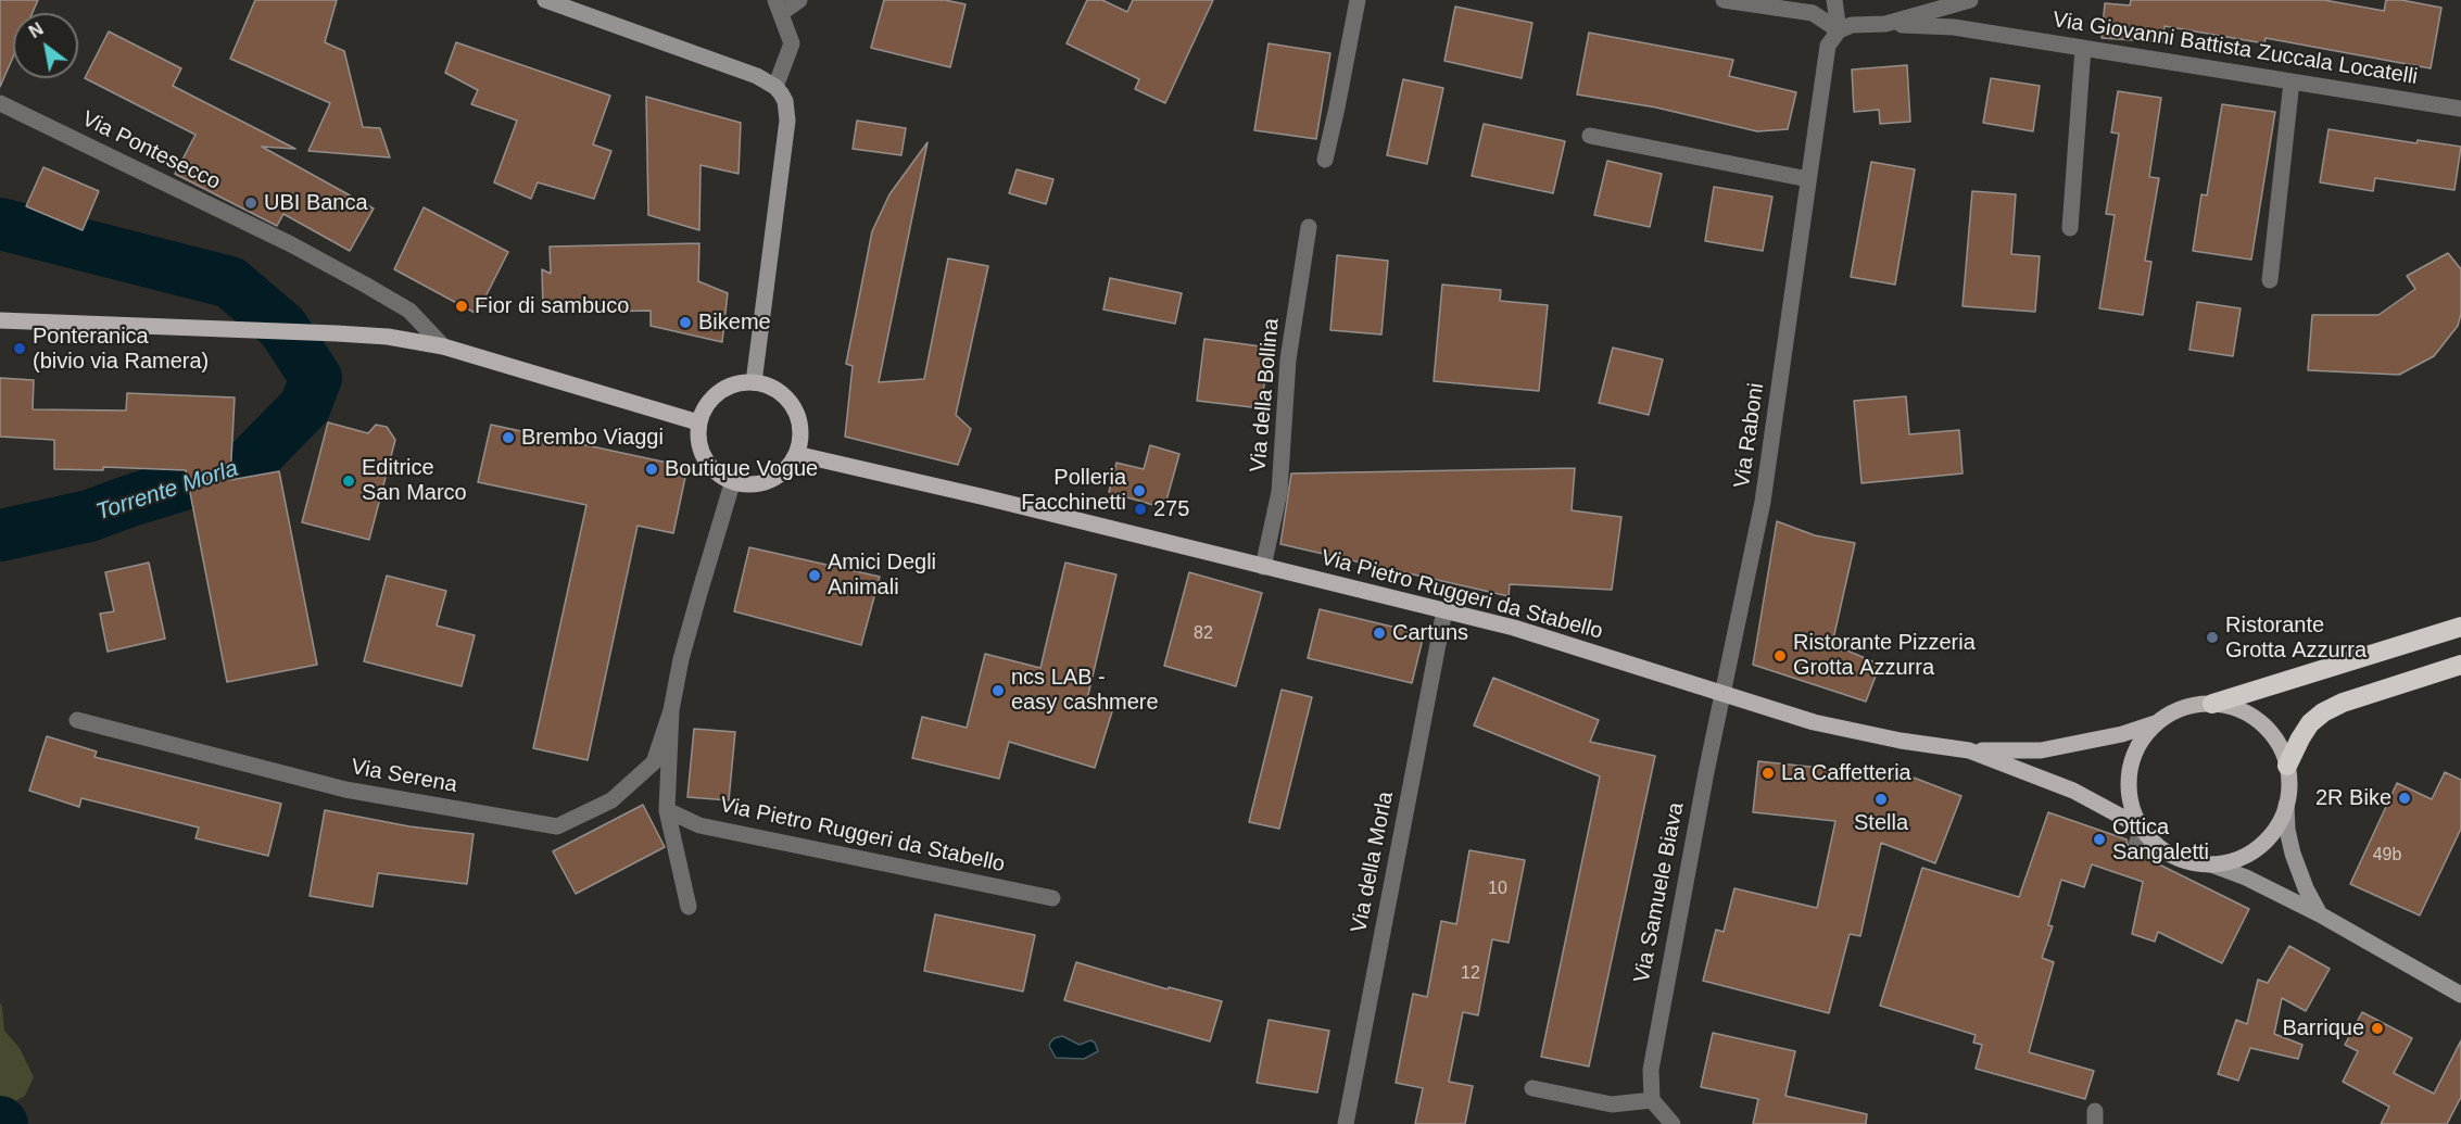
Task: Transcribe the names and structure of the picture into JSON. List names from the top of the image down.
{
  "streets": {
    "main road": ["Via Pontesecco", "Via Pietro Ruggeri da Stabello"],
    "street": [
      "Via Giovanni Battista Zuccala Locatelli",
      "Via della Bollina",
      "Via Raboni",
      "Via Serena",
      "Via della Morla",
      "Via Samuele Biava"
    ]
  },
  "crossings": [
    ["Via Pontesecco", "Via Pietro Ruggeri da Stabello"],
    ["Via della Bollina", "Via Pietro Ruggeri da Stabello"],
    ["Via Raboni", "Via Pietro Ruggeri da Stabello"],
    ["Via Raboni", "Via Samuele Biava"],
    ["Via Pietro Ruggeri da Stabello", "Via della Morla"],
    ["Via Pietro Ruggeri da Stabello", "Via Samuele Biava"]
  ],
  "water": ["Torrente Morla"],
  "places": [
    "UBI Banca",
    "Fior di sambuco",
    "Bikeme",
    "Ponteranica (bivio via Ramera)",
    "Brembo Viaggi",
    "Boutique Vogue",
    "Editrice San Marco",
    "Polleria Facchinetti",
    "275",
    "Amici Degli Animali",
    "Cartuns",
    "Ristorante Grotta Azzurra",
    "Ristorante Pizzeria Grotta Azzurra",
    "ncs LAB - easy cashmere",
    "La Caffetteria",
    "2R Bike",
    "Stella",
    "Ottica Sangaletti",
    "Barrique"
  ],
  "house_numbers": [
    "82",
    "49b",
    "10",
    "12"
  ],
  "north": "top left"
}
